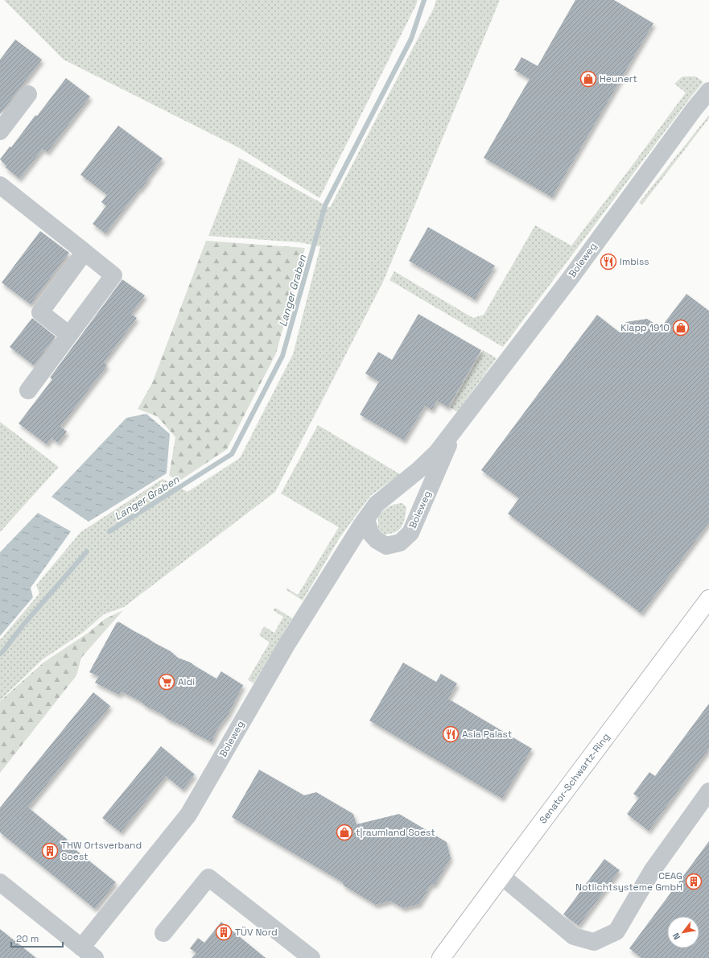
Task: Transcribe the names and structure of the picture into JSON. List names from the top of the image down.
{
  "streets": {
    "main road": ["Senator-Schwartz-Ring"],
    "street": ["Boleweg"]
  },
  "water": ["Langer Graben"],
  "places": {
    "shop": ["Heunert", "Klapp 1910", "t|raumland Soest"],
    "restaurant": ["Imbiss", "Asia Palast"],
    "supermarket": ["Aldi"],
    "building": ["THW Ortsverband Soest", "CEAG Notlichtsysteme GmbH", "TÜV Nord"]
  },
  "scale_bar": "20 m",
  "north": "bottom left"
}
